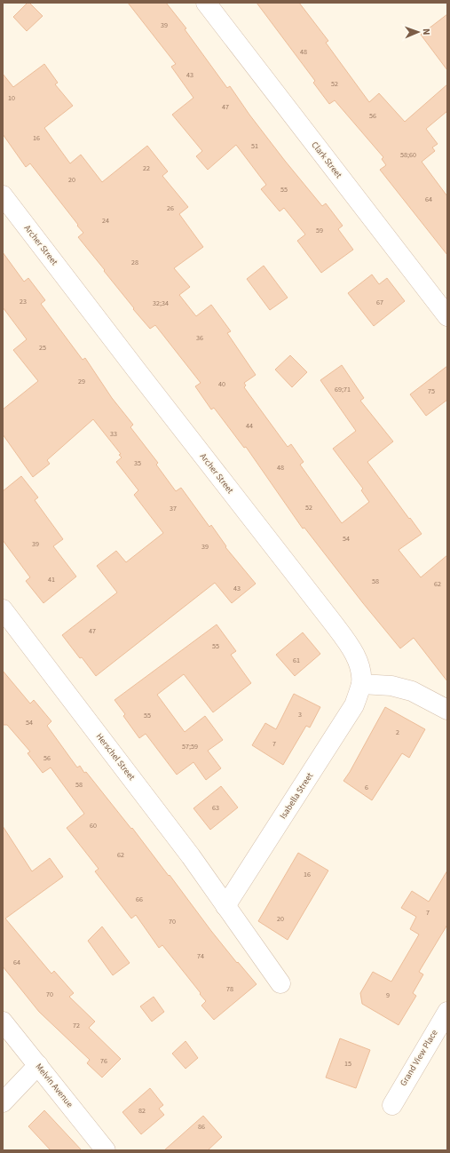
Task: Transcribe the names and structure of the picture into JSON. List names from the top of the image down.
{
  "streets": {
    "street": [
      "Clark Street",
      "Archer Street",
      "Herschel Street",
      "Isabella Street",
      "Grand View Place",
      "Melvin Avenue"
    ]
  },
  "crossings": [
    ["Archer Street", "Isabella Street"],
    ["Herschel Street", "Isabella Street"]
  ],
  "house_numbers": [
    "39",
    "48",
    "43",
    "52",
    "10",
    "47",
    "56",
    "16",
    "51",
    "58;60",
    "22",
    "20",
    "55",
    "64",
    "26",
    "24",
    "59",
    "28",
    "23",
    "67",
    "32;34",
    "36",
    "25",
    "29",
    "40",
    "69;71",
    "75",
    "44",
    "33",
    "35",
    "48",
    "52",
    "37",
    "54",
    "39",
    "39",
    "41",
    "58",
    "62",
    "43",
    "47",
    "55",
    "61",
    "3",
    "55",
    "54",
    "2",
    "7",
    "57;59",
    "56",
    "58",
    "6",
    "63",
    "60",
    "62",
    "16",
    "66",
    "7",
    "20",
    "70",
    "74",
    "64",
    "78",
    "70",
    "9",
    "72",
    "76",
    "15",
    "82",
    "86"
  ],
  "north": "right"
}
